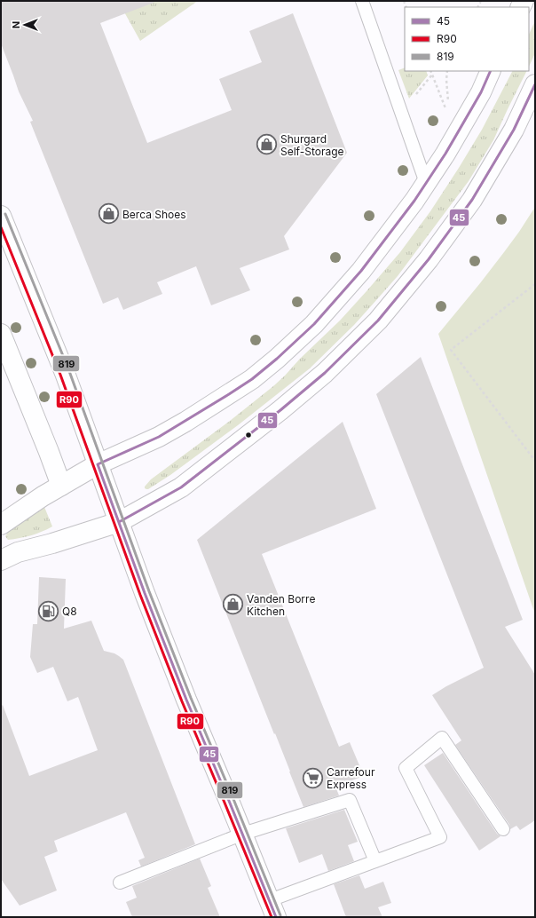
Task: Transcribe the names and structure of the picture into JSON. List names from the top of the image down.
{
  "places": {
    "shop": ["Shurgard Self-Storage", "Berca Shoes", "Vanden Borre Kitchen"],
    "fuel station": ["Q8"],
    "supermarket": ["Carrefour Express"]
  },
  "lines": ["transit line 45", "transit line 819", "transit line R90"],
  "legend": ["45", "R90", "819"],
  "north": "left"
}
